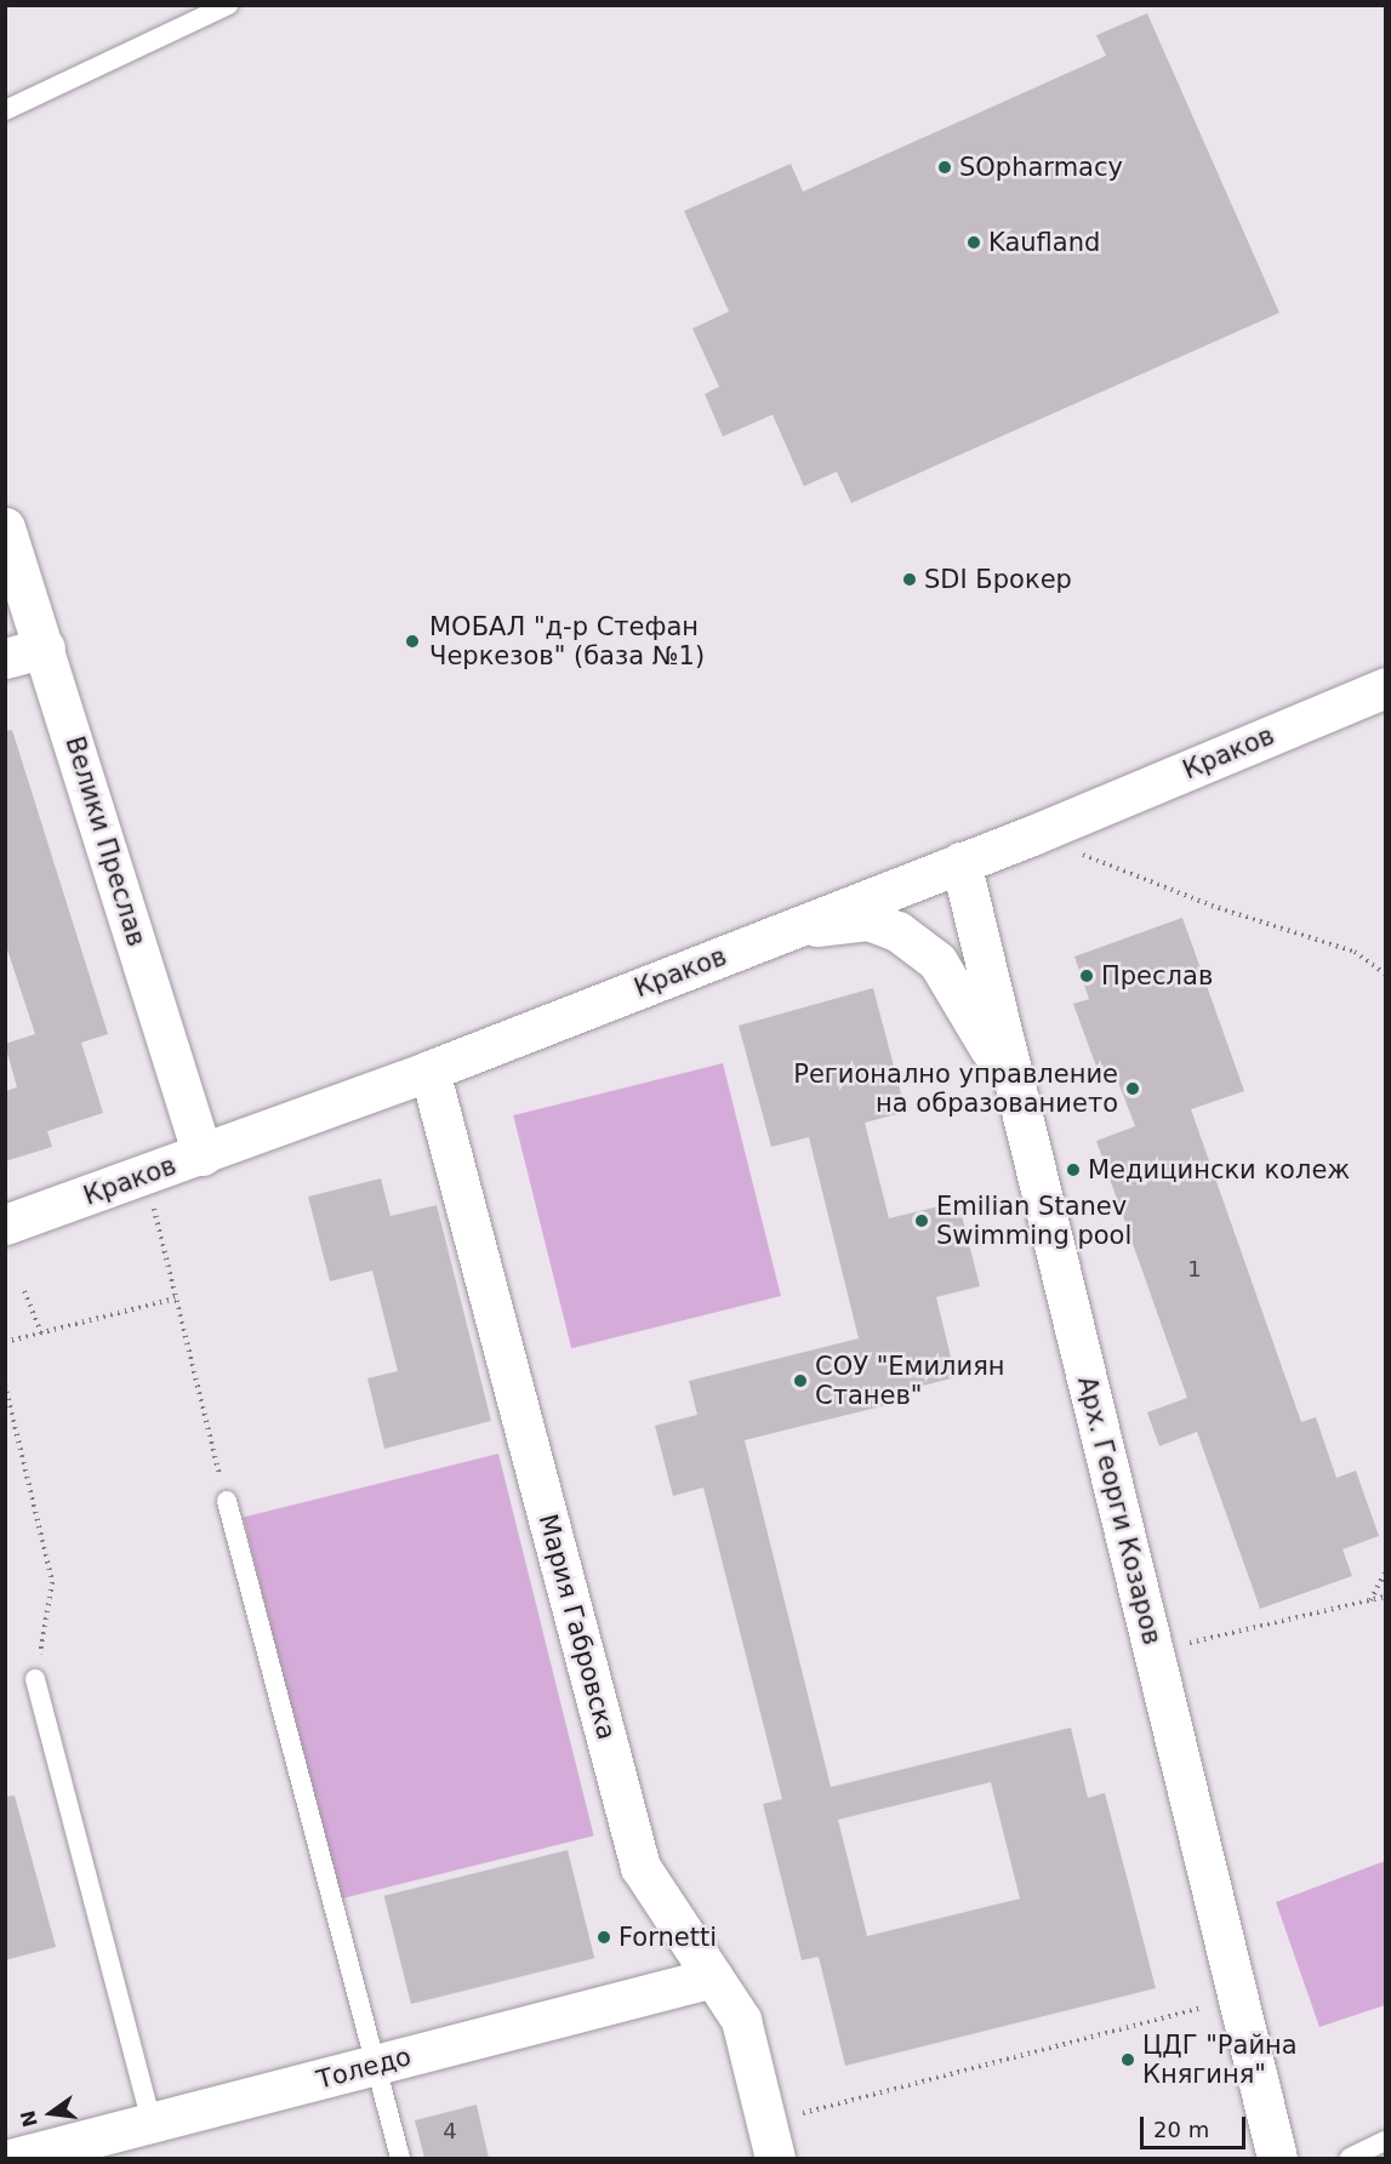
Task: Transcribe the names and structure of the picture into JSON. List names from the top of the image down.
{
  "streets": {
    "street": [
      "Краков",
      "Велики Преслав",
      "Арх. Георги Козаров",
      "Мария Габровска",
      "Толедо"
    ]
  },
  "crossings": [
    ["Краков", "Велики Преслав"],
    ["Краков", "Арх. Георги Козаров"],
    ["Краков", "Мария Габровска"],
    ["Мария Габровска", "Толедо"]
  ],
  "places": [
    "SOpharmacy",
    "Kaufland",
    "SDI Брокер",
    "МОБАЛ \"д-р Стефан Черкезов\" (база №1)",
    "Преслав",
    "Регионално управление на образованието",
    "Медицински колеж",
    "Emilian Stanev Swimming pool",
    "СОУ \"Емилиян Станев\"",
    "Fornetti",
    "ЦДГ \"Райна Княгиня\""
  ],
  "house_numbers": ["1", "4"],
  "scale_bar": "20 m",
  "north": "left"
}
